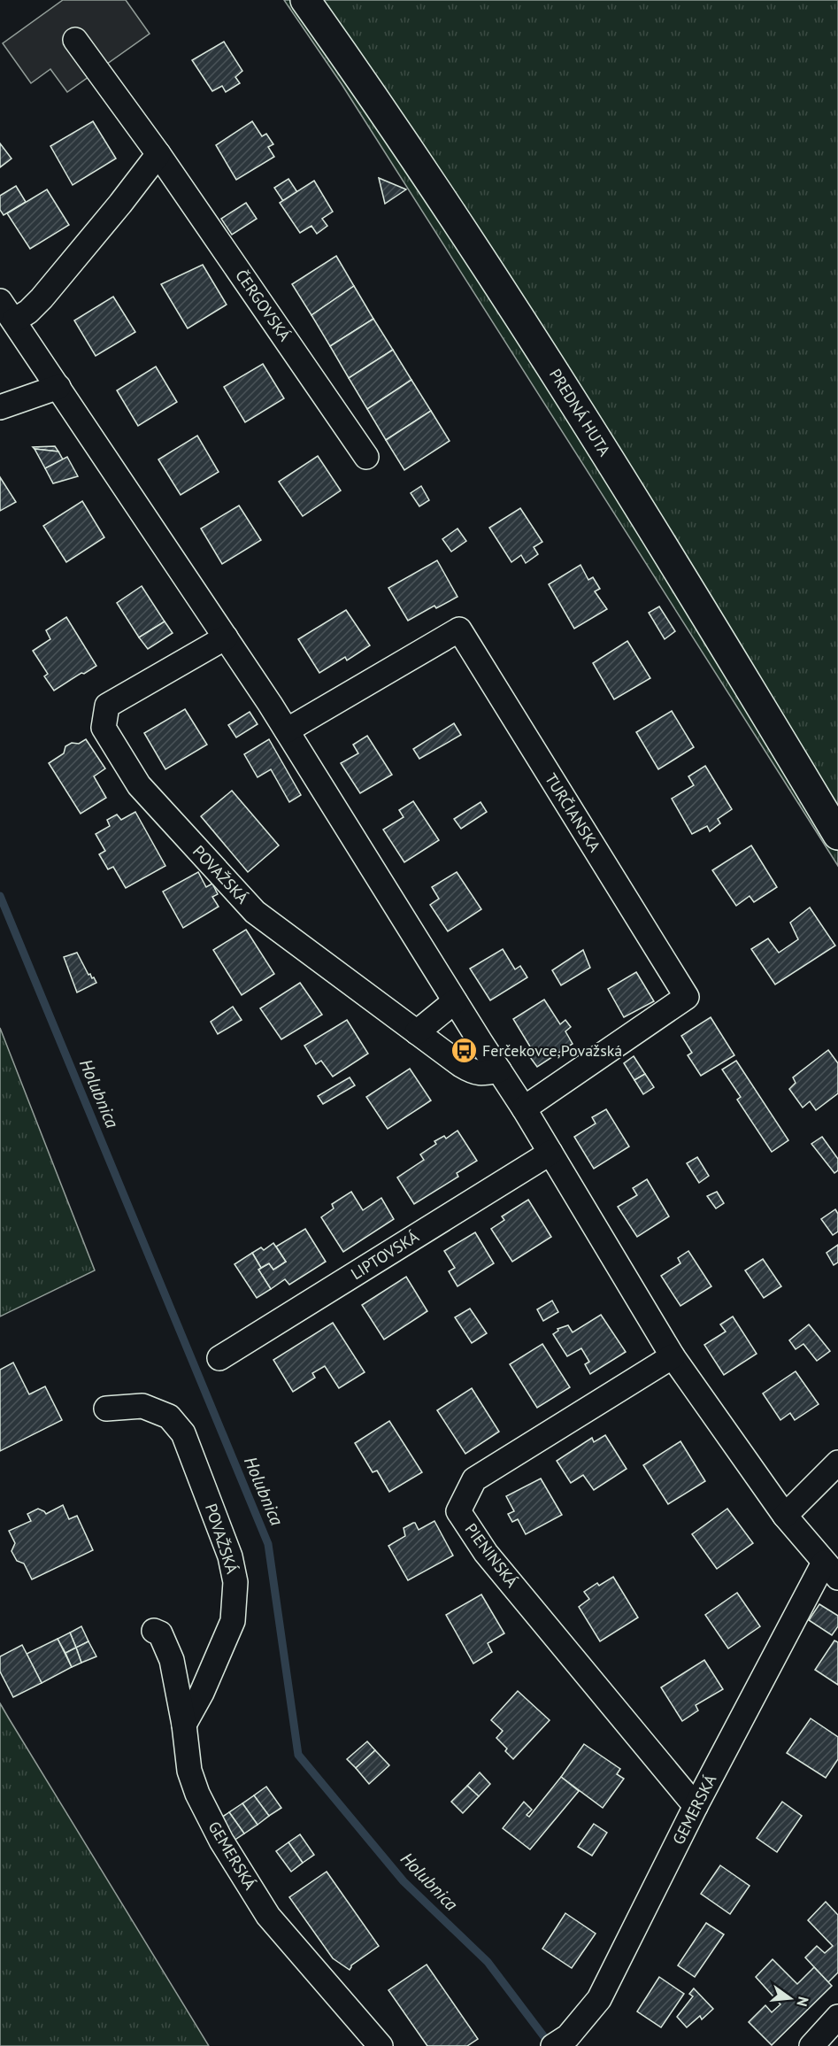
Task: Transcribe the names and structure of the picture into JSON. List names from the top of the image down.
{
  "streets": {
    "main road": ["PREDNÁ HUTA"],
    "street": [
      "ČERGOVSKÁ",
      "TURČIANSKA",
      "POVAŽSKÁ",
      "LIPTOVSKÁ",
      "PIENINSKÁ",
      "GEMERSKÁ"
    ]
  },
  "crossings": [
    ["POVAŽSKÁ", "GEMERSKÁ"],
    ["PIENINSKÁ", "GEMERSKÁ"]
  ],
  "water": ["Holubnica"],
  "places": {
    "bus stop": ["Ferčekovce,Považská"]
  },
  "north": "right"
}
